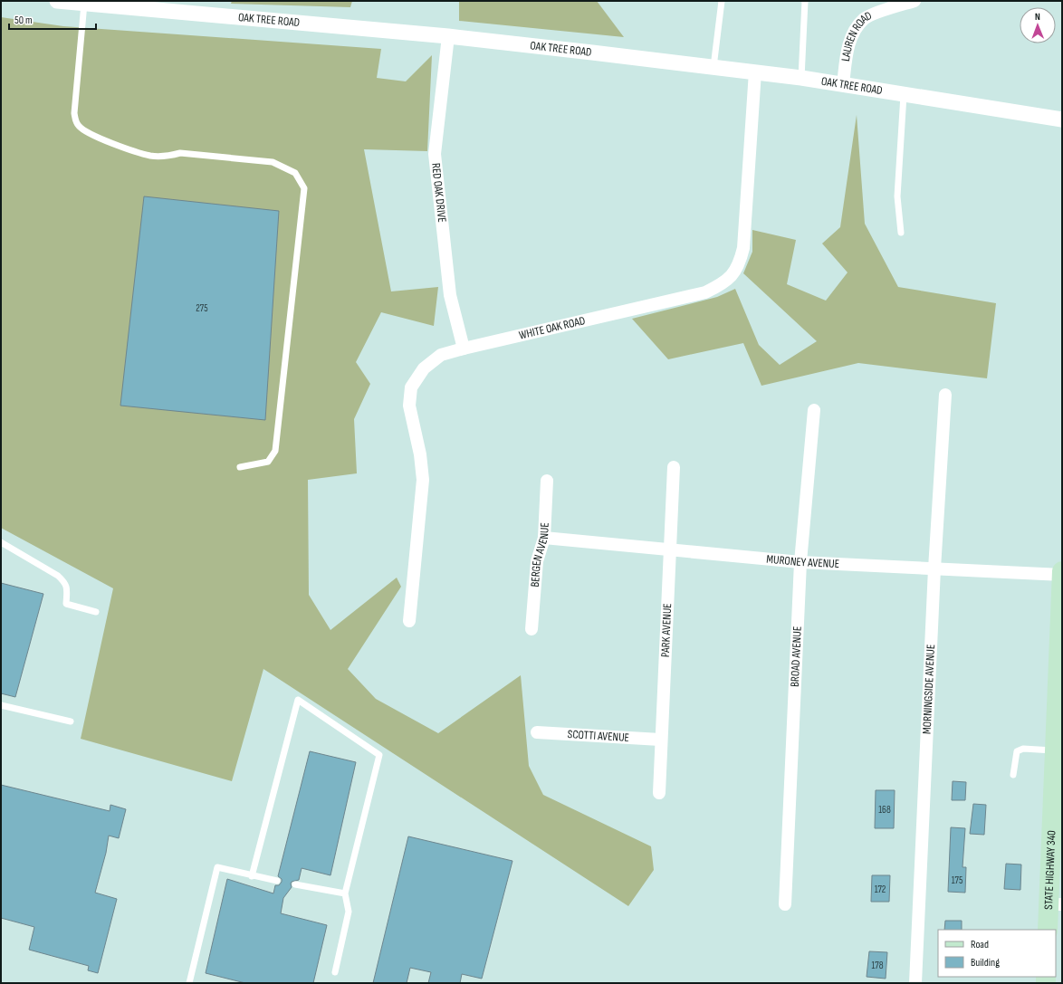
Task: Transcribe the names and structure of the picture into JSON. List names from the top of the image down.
{
  "streets": {
    "main road": ["STATE HIGHWAY 340"],
    "street": [
      "OAK TREE ROAD",
      "LAUREN ROAD",
      "RED OAK DRIVE",
      "WHITE OAK ROAD",
      "BERGEN AVENUE",
      "MURONEY AVENUE",
      "PARK AVENUE",
      "BROAD AVENUE",
      "MORNINGSIDE AVENUE",
      "SCOTTI AVENUE"
    ]
  },
  "crossings": [
    ["OAK TREE ROAD", "LAUREN ROAD"],
    ["OAK TREE ROAD", "RED OAK DRIVE"],
    ["OAK TREE ROAD", "WHITE OAK ROAD"],
    ["RED OAK DRIVE", "WHITE OAK ROAD"],
    ["BERGEN AVENUE", "MURONEY AVENUE"],
    ["MURONEY AVENUE", "PARK AVENUE"],
    ["MURONEY AVENUE", "BROAD AVENUE"],
    ["MURONEY AVENUE", "MORNINGSIDE AVENUE"],
    ["MURONEY AVENUE", "STATE HIGHWAY 340"],
    ["PARK AVENUE", "SCOTTI AVENUE"]
  ],
  "house_numbers": [
    "275",
    "168",
    "175",
    "172",
    "178"
  ],
  "legend": ["Road", "Building"],
  "scale_bar": "50 m",
  "north": "top"
}
